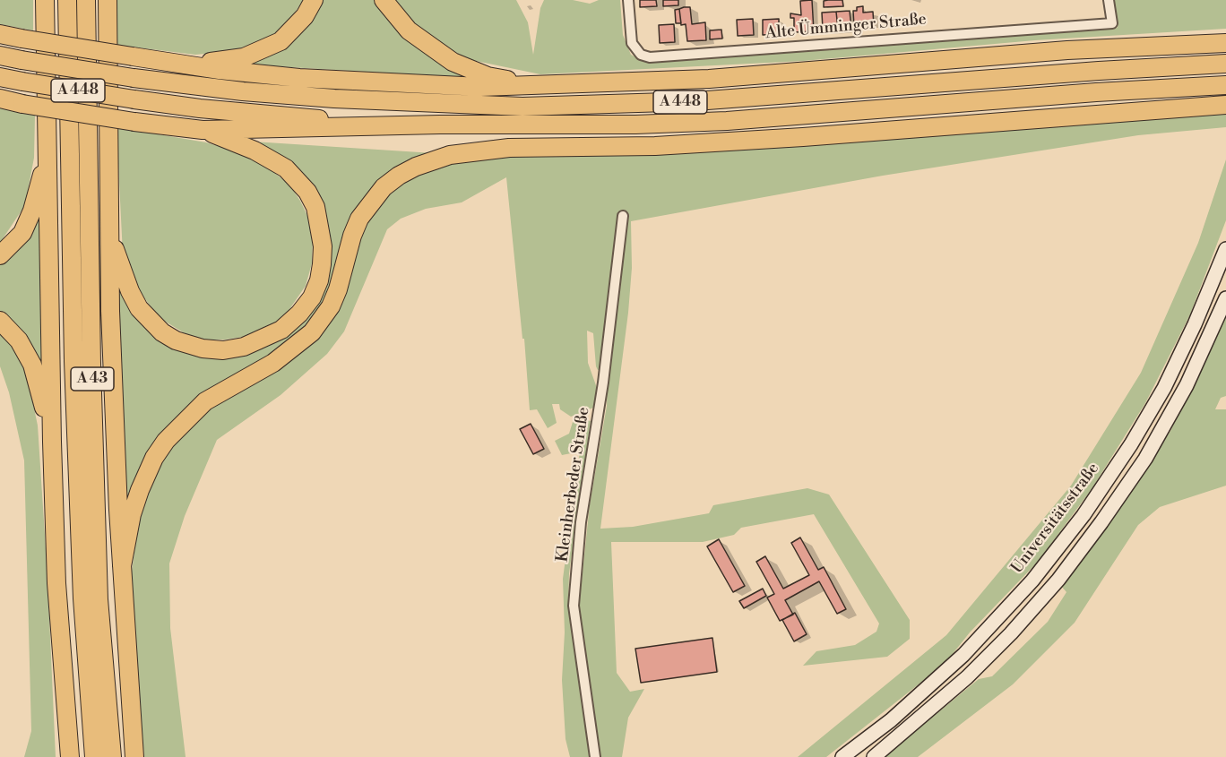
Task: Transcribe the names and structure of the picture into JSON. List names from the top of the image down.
{
  "streets": {
    "highway": ["A 448", "A 43"],
    "main road": ["Universitätsstraße"],
    "street": ["Alte Ümminger Straße", "Kleinherbeder Straße"]
  }
}
